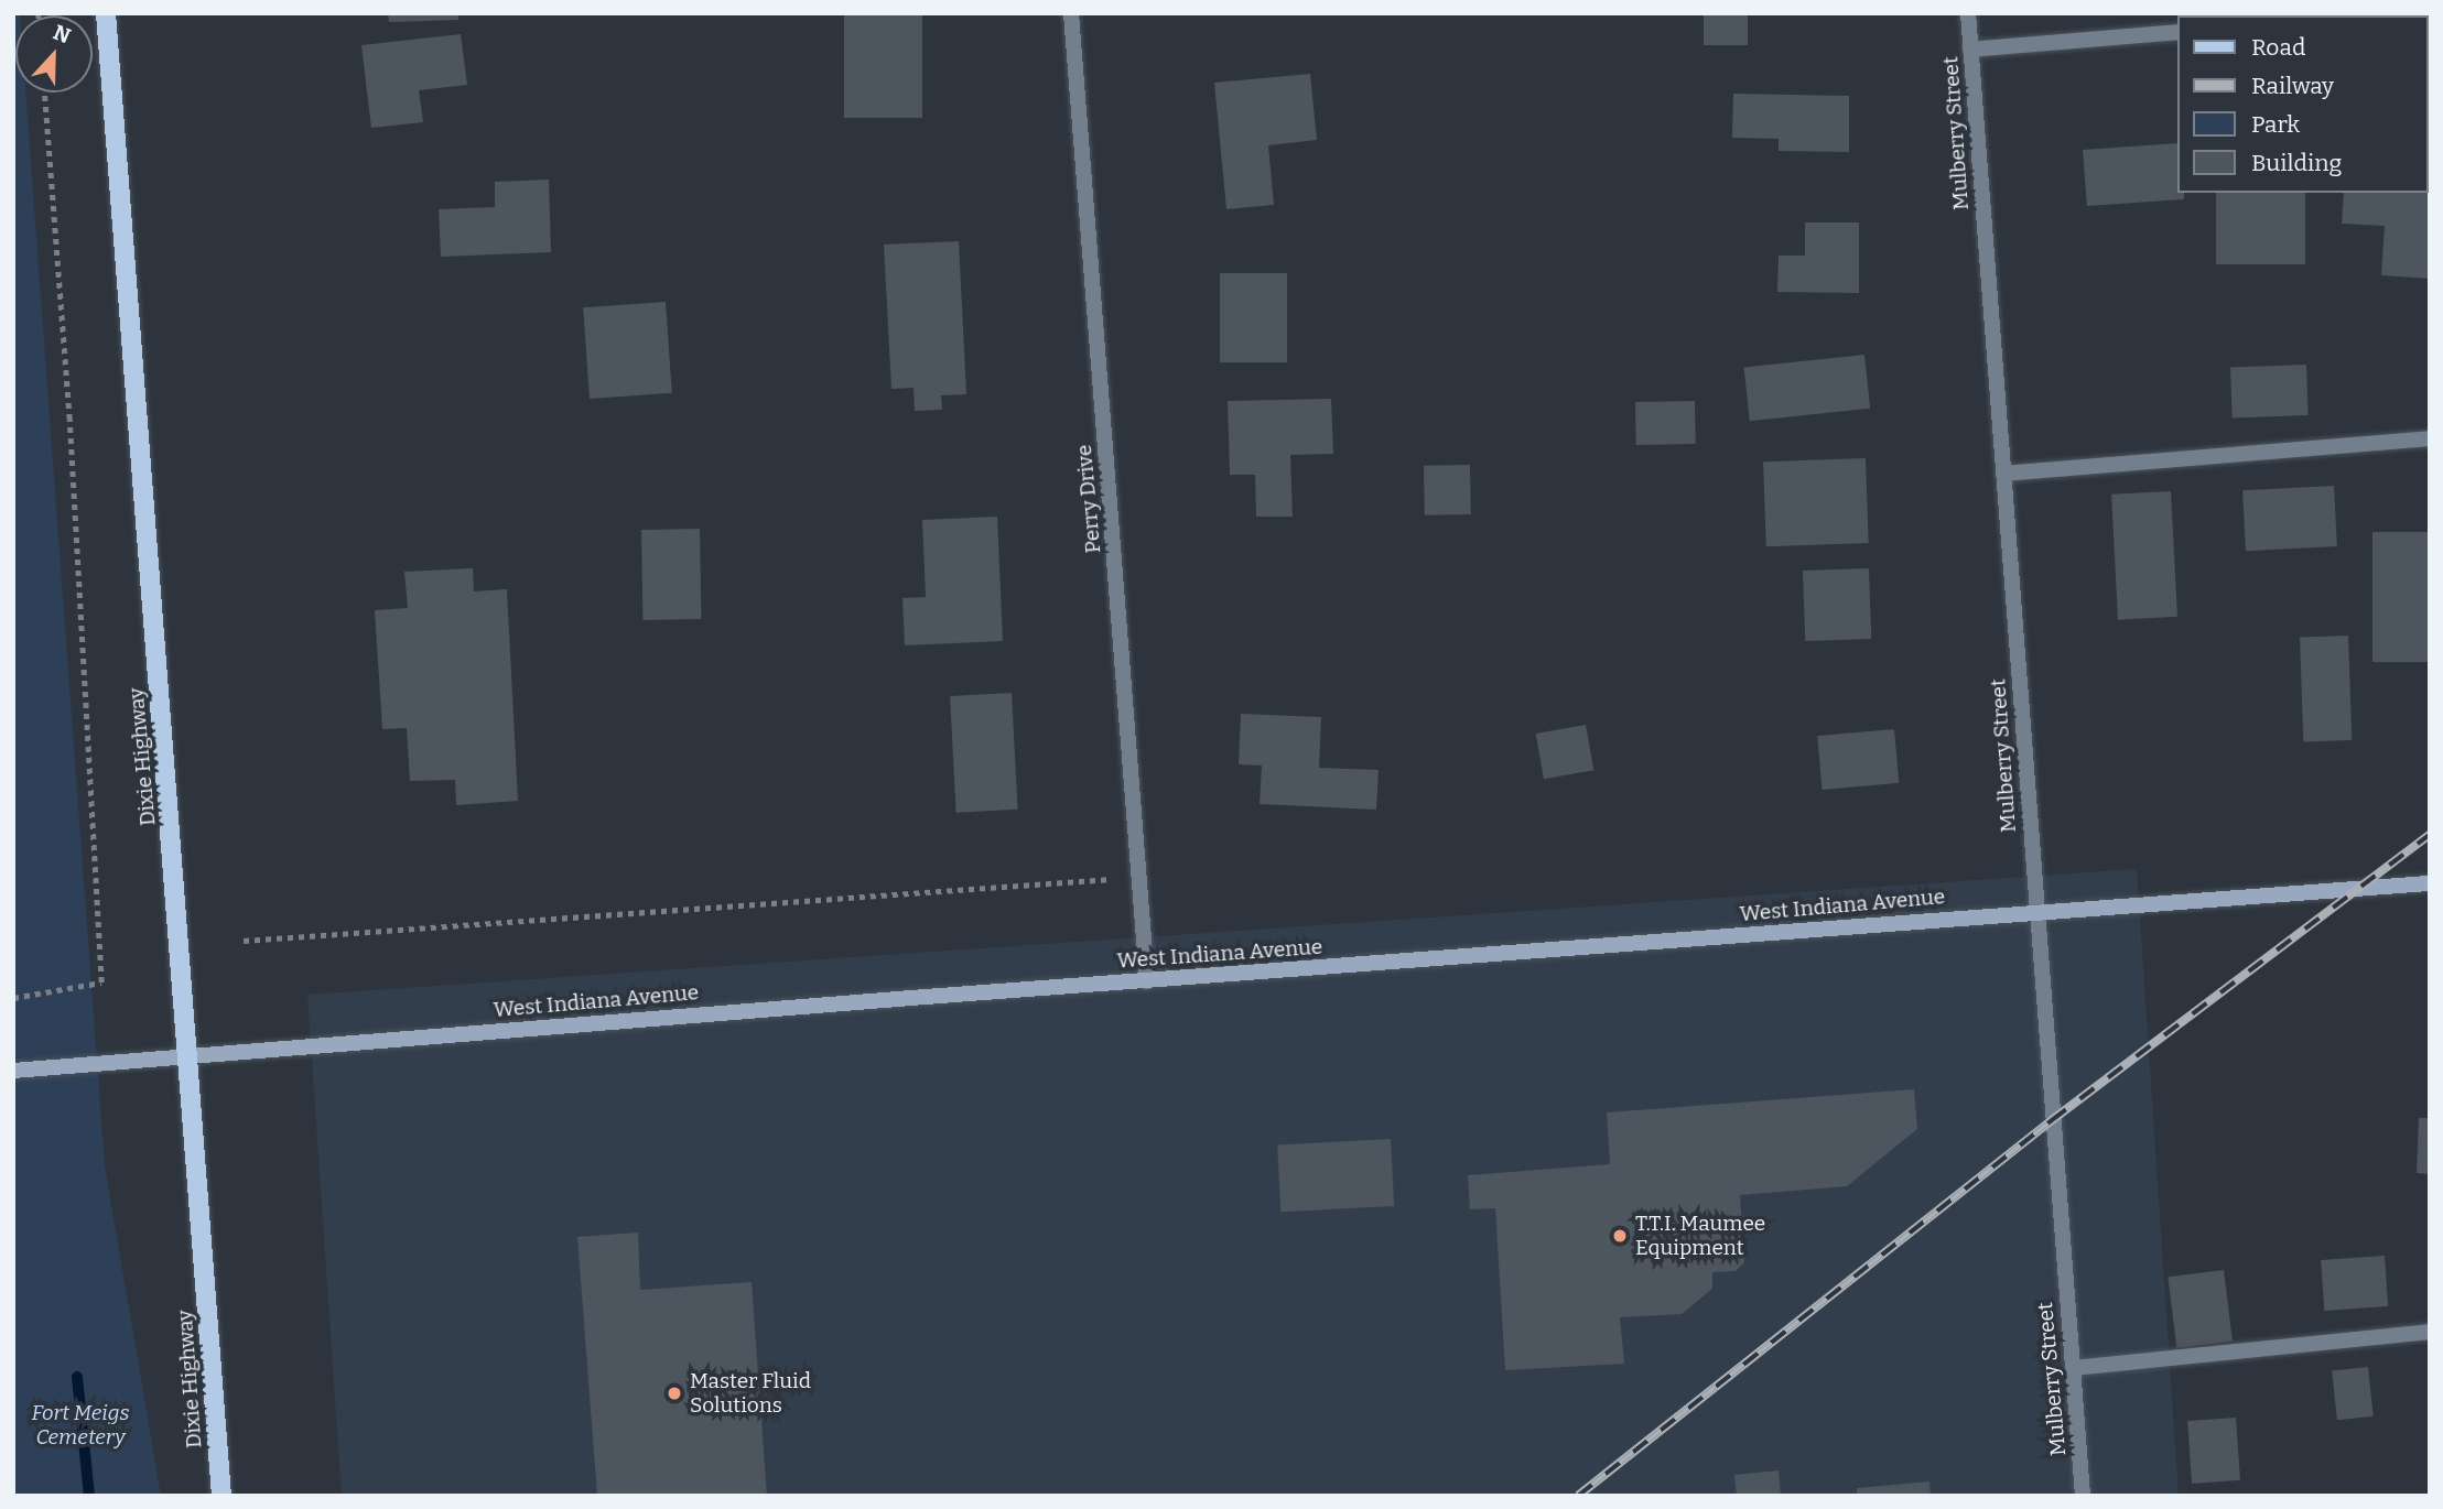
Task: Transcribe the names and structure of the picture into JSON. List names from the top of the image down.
{
  "streets": {
    "main road": ["Dixie Highway", "West Indiana Avenue"],
    "street": ["Mulberry Street", "Perry Drive"]
  },
  "crossings": [
    ["Mulberry Street", "West Indiana Avenue"],
    ["Perry Drive", "West Indiana Avenue"],
    ["Dixie Highway", "West Indiana Avenue"]
  ],
  "parks": ["Fort Meigs Cemetery"],
  "places": ["T.T.I. Maumee Equipment", "Master Fluid Solutions"],
  "legend": [
    "Road",
    "Railway",
    "Park",
    "Building"
  ],
  "north": "top"
}
